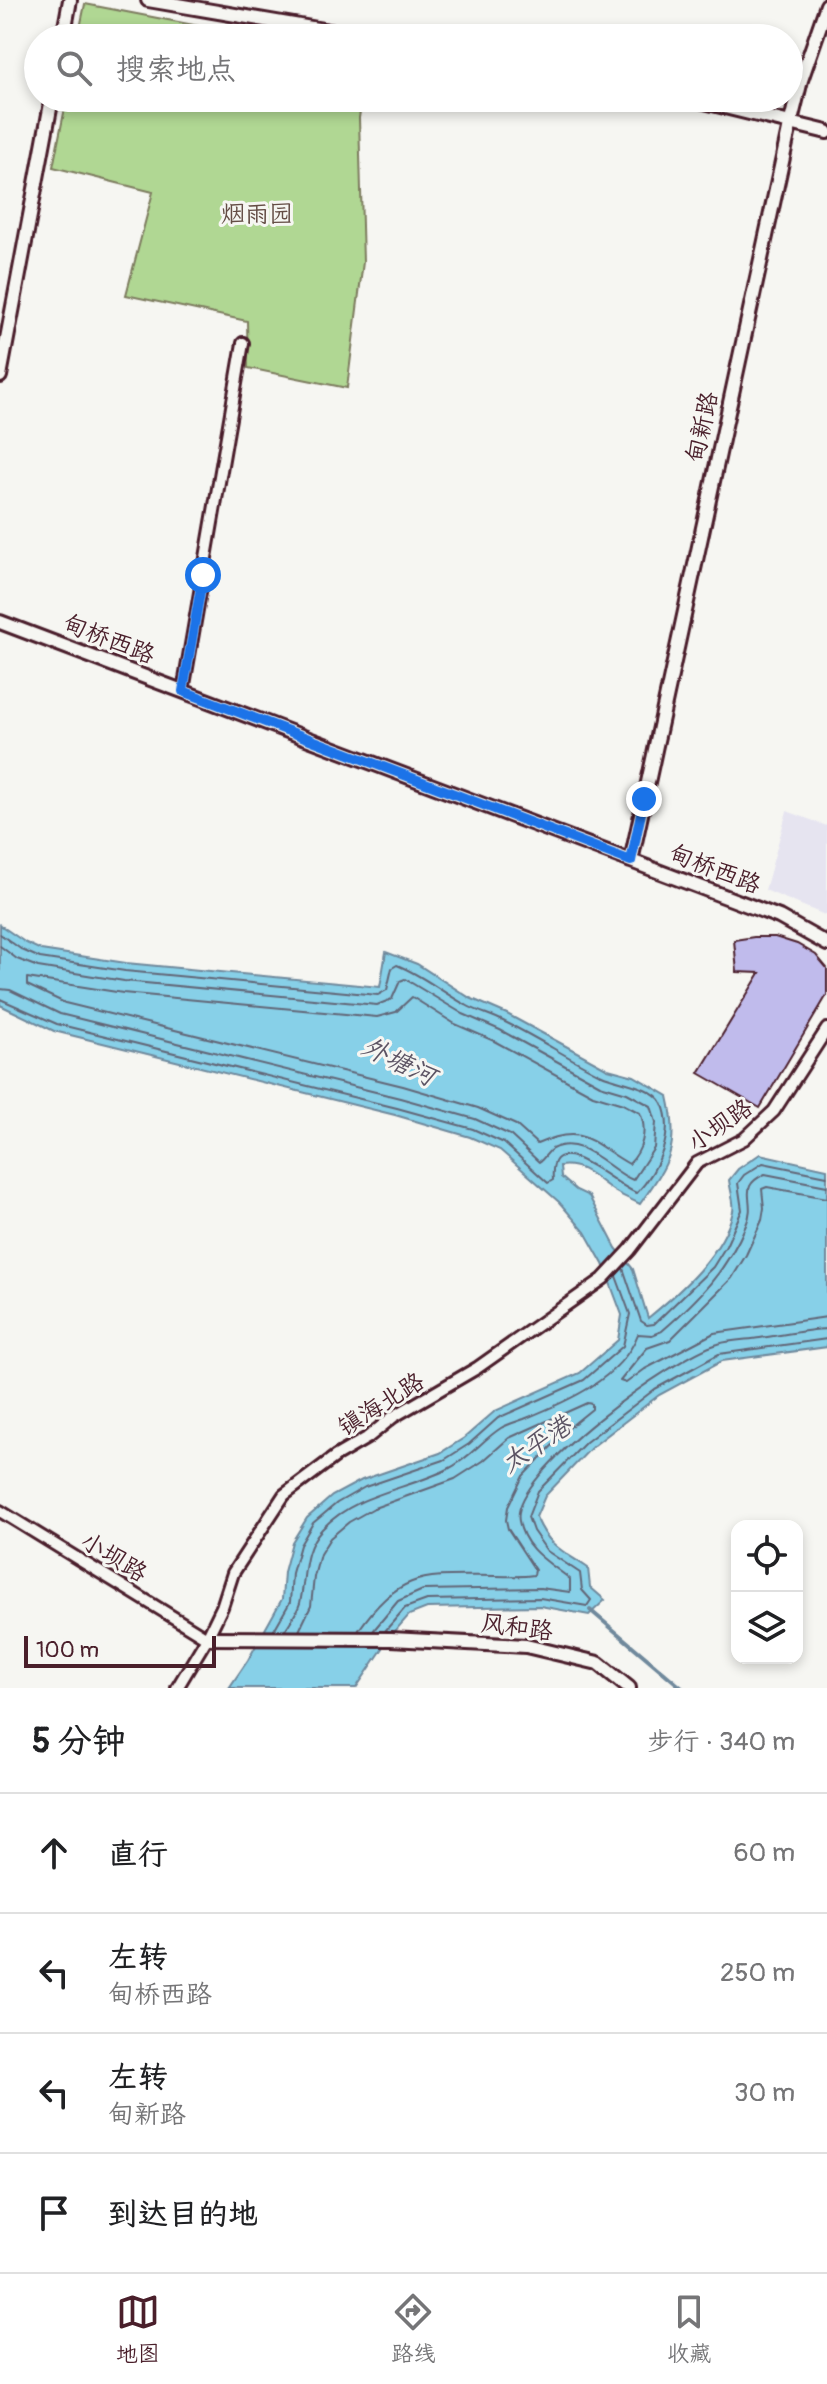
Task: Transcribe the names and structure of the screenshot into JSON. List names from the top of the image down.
{
  "streets": {
    "street": [
      "甸新路",
      "甸桥西路",
      "小坝路",
      "镇海北路",
      "风和路"
    ]
  },
  "crossings": [
    ["甸新路", "甸桥西路"],
    ["小坝路", "镇海北路"],
    ["小坝路", "风和路"],
    ["镇海北路", "风和路"]
  ],
  "water": ["外塘河", "太平港"],
  "parks": ["烟雨园"],
  "scale_bar": "100 m",
  "page": {
    "search": "搜索地点",
    "scale": "100 m",
    "heading": ["5 分钟", "步行 · 340 m"],
    "list": [
      ["直行", "60 m"],
      ["左转", "甸桥西路", "250 m"],
      ["左转", "甸新路", "30 m"],
      "到达目的地"
    ],
    "nav": ["地图", "路线", "收藏"]
  }
}
